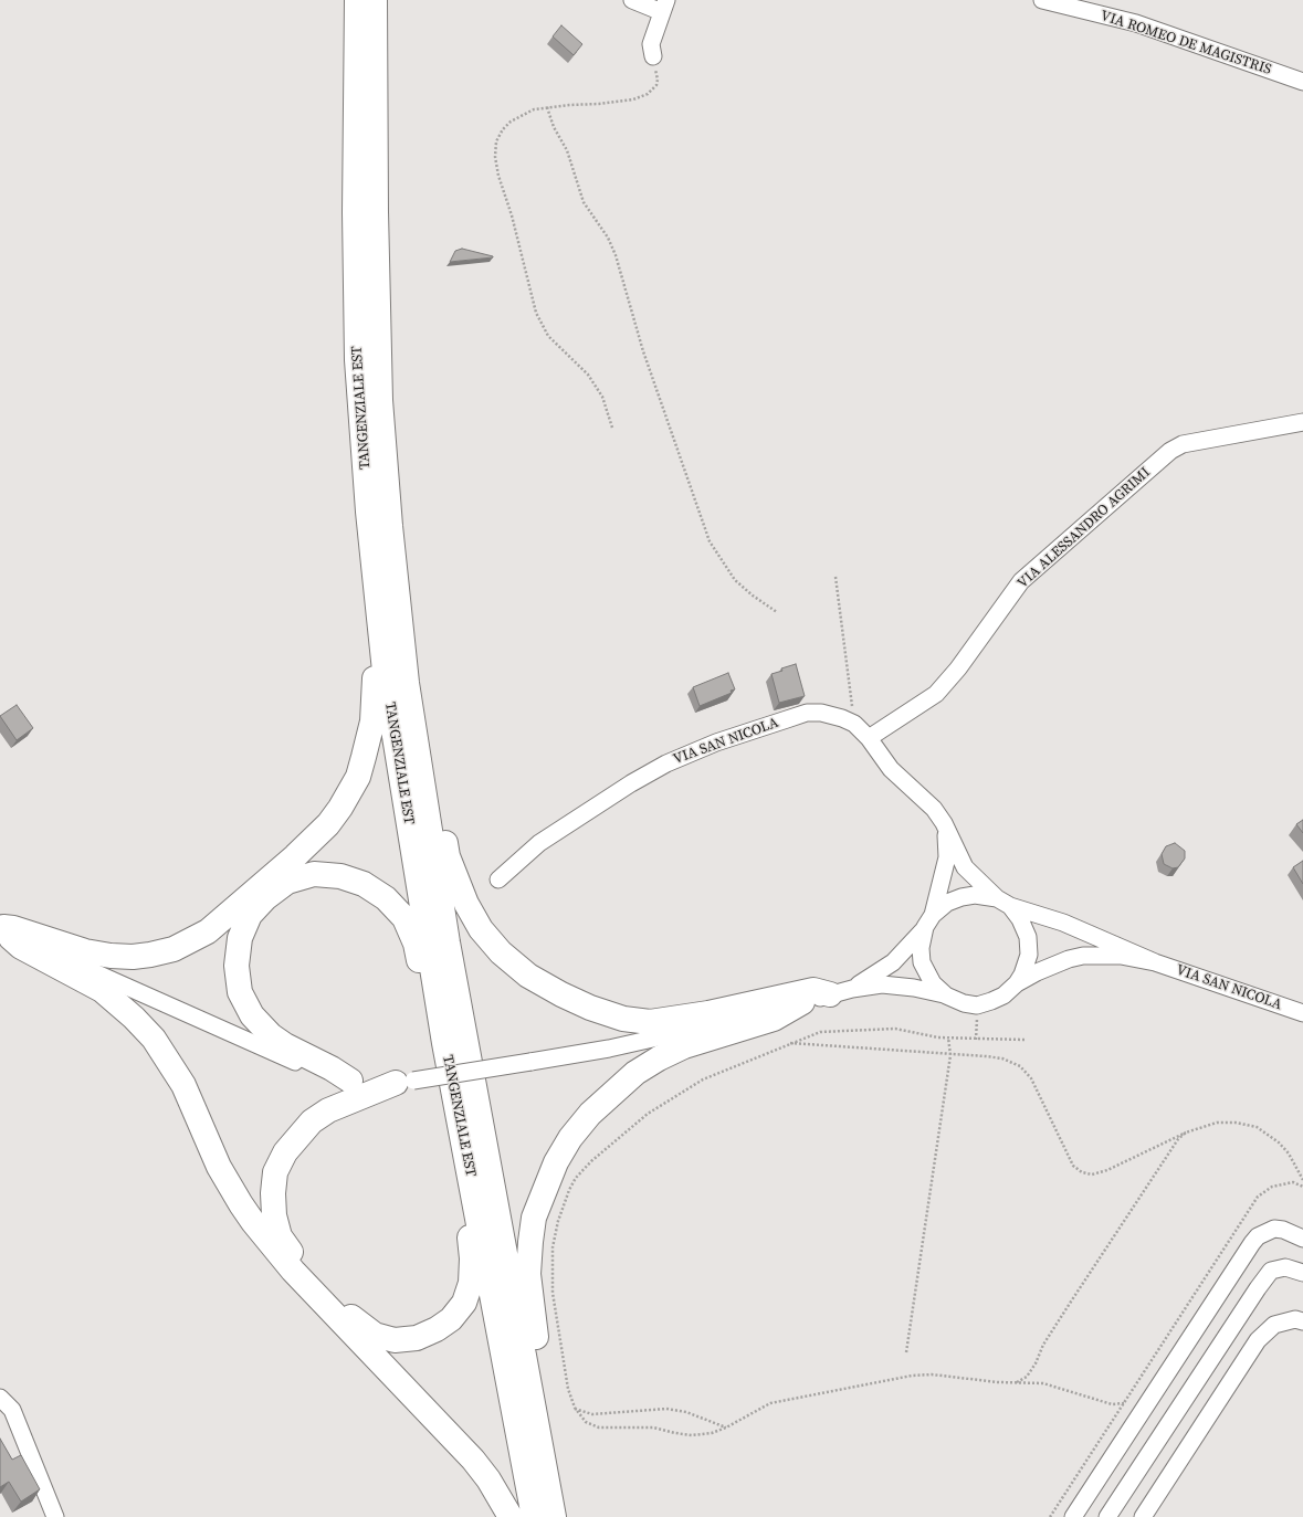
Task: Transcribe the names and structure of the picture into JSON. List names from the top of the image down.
{
  "streets": {
    "highway": ["TANGENZIALE EST"],
    "street": ["VIA ROMEO DE MAGISTRIS", "VIA ALESSANDRO AGRIMI", "VIA SAN NICOLA"]
  },
  "crossings": [
    ["VIA ALESSANDRO AGRIMI", "VIA SAN NICOLA"]
  ]
}
